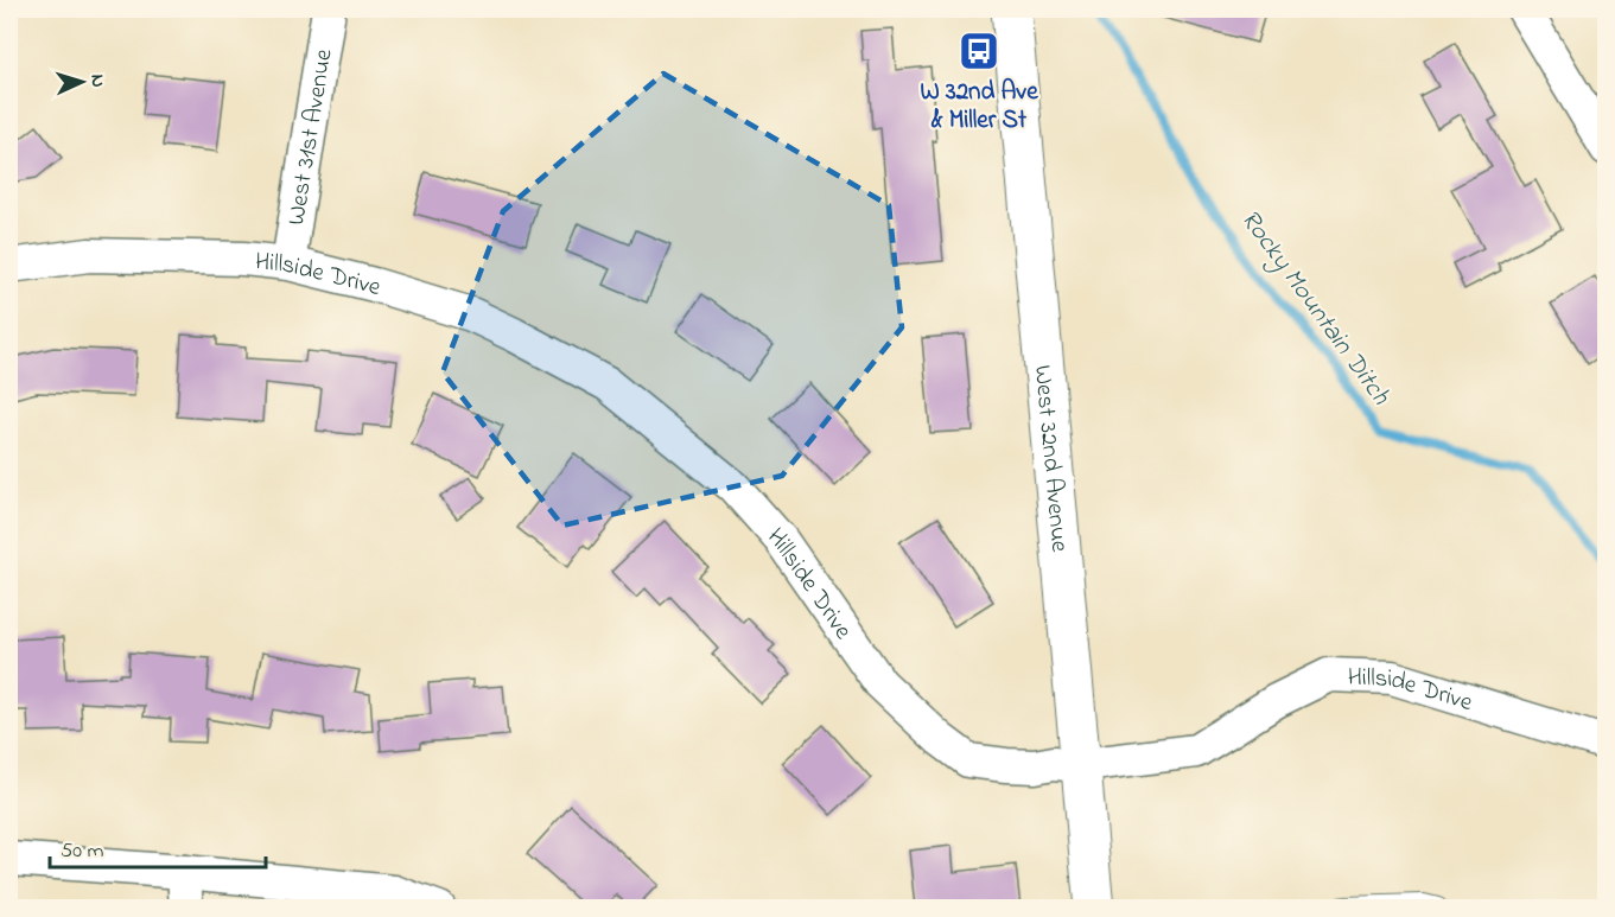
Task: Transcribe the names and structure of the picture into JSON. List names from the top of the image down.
{
  "streets": {
    "street": ["West 31st Avenue", "Hillside Drive", "West 32nd Avenue"]
  },
  "crossings": [
    ["West 31st Avenue", "Hillside Drive"],
    ["Hillside Drive", "West 32nd Avenue"]
  ],
  "water": ["Rocky Mountain Ditch"],
  "places": {
    "bus stop": ["W 32nd Ave & Miller St"]
  },
  "scale_bar": "50 m",
  "north": "right"
}
